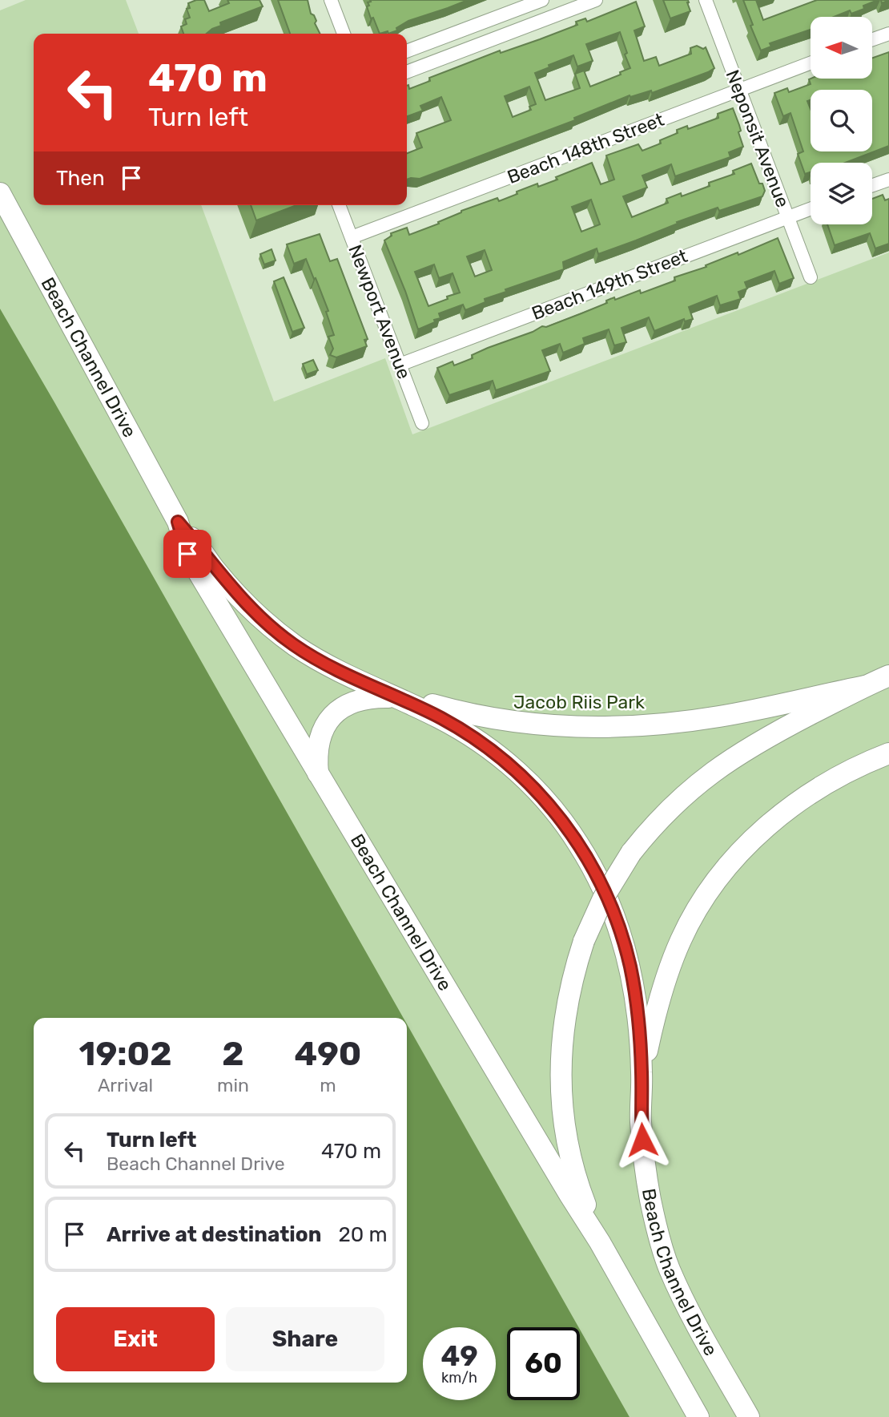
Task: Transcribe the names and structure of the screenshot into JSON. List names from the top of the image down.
{
  "streets": {
    "main road": ["Beach Channel Drive"],
    "street": [
      "Neponsit Avenue",
      "Beach 148th Street",
      "Beach 149th Street",
      "Newport Avenue"
    ]
  },
  "crossings": [
    ["Neponsit Avenue", "Beach 148th Street"],
    ["Neponsit Avenue", "Beach 149th Street"],
    ["Beach 148th Street", "Newport Avenue"],
    ["Beach 149th Street", "Newport Avenue"]
  ],
  "parks": ["Jacob Riis Park"],
  "north": "left",
  "page": {
    "turn": ["470 m", "Turn left"],
    "then": "Then",
    "eta": [
      "19:02",
      "Arrival",
      "2",
      "min",
      "490",
      "m"
    ],
    "list": [
      {
        "name": "Turn left",
        "note": "Beach Channel Drive",
        "value": "470 m"
      },
      {
        "name": "Arrive at destination",
        "value": "20 m"
      }
    ],
    "buttons": ["Exit", "Share"],
    "speed": "49 km/h",
    "limit": "60"
  }
}
